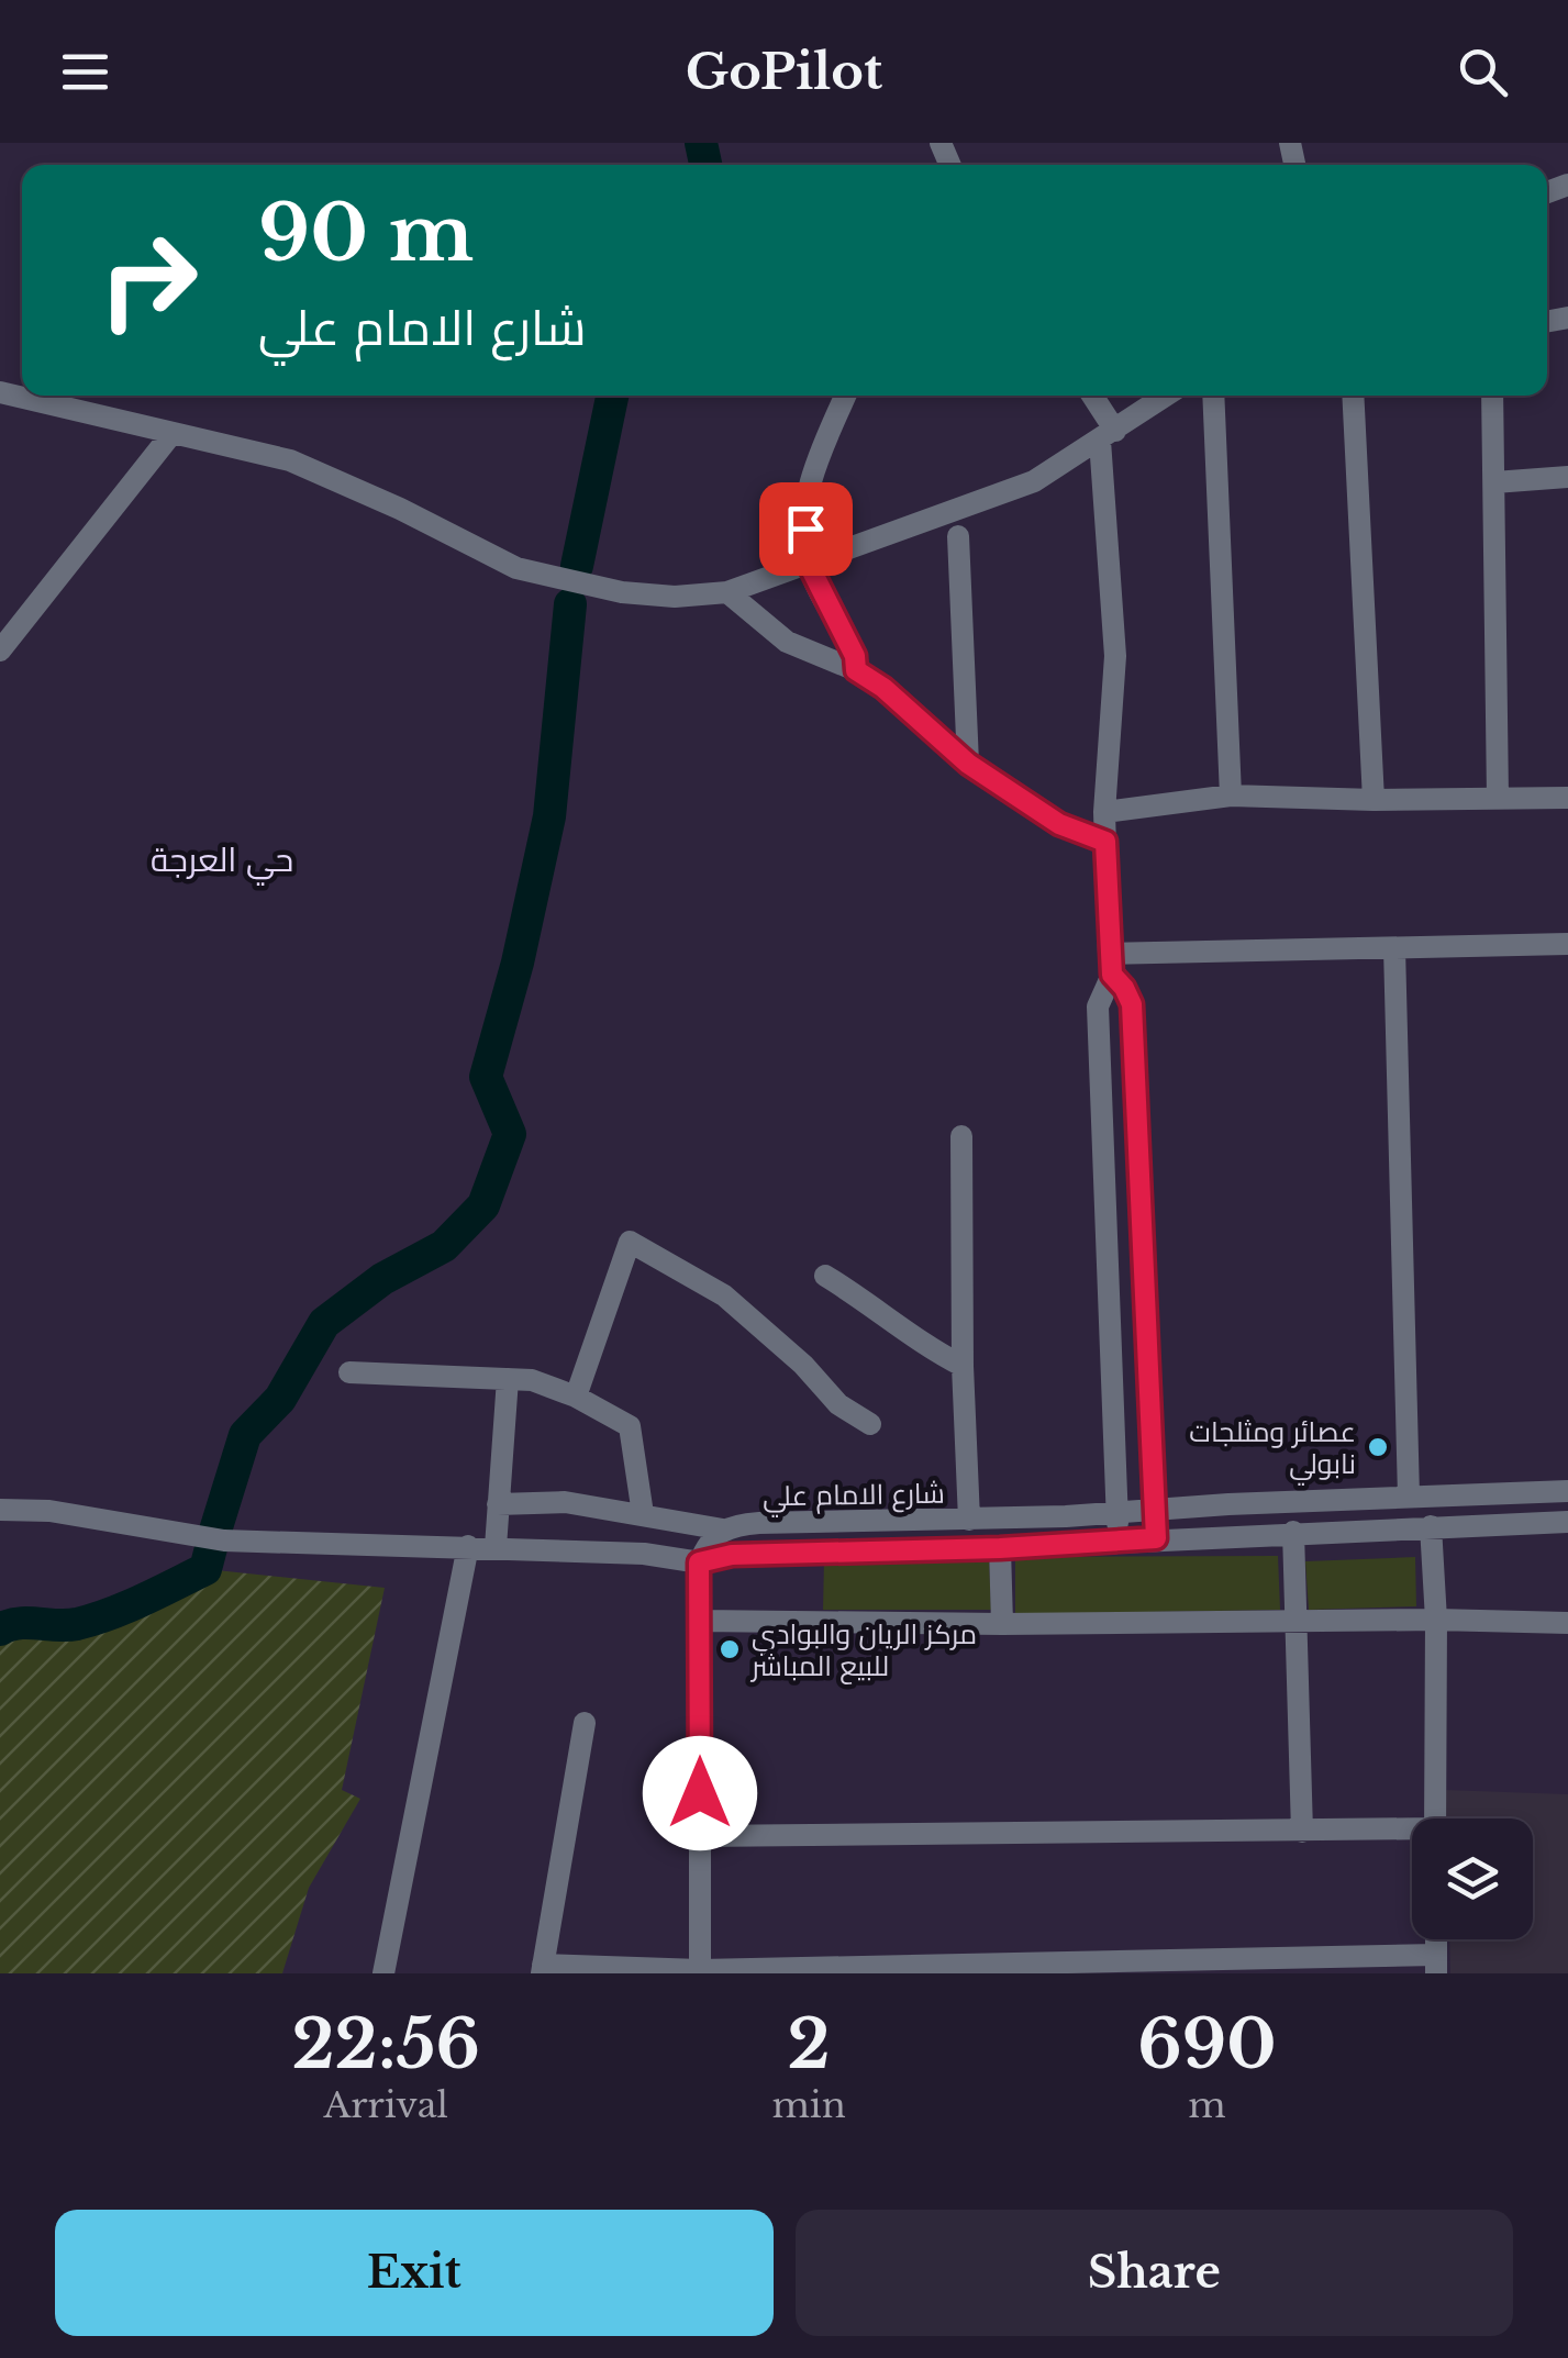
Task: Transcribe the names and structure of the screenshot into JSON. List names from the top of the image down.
{
  "streets": {
    "street": ["شارع الامام علي"]
  },
  "districts": ["حي العرجة"],
  "places": ["عصائر ومثلجات نابولي", "مركز الريان والبوادي للبيع المباشر"],
  "page": {
    "header": "GoPilot",
    "turn": ["90 m", "شارع الامام علي"],
    "eta": [
      "22:56",
      "Arrival",
      "2",
      "min",
      "690",
      "m"
    ],
    "buttons": ["Exit", "Share"]
  }
}
